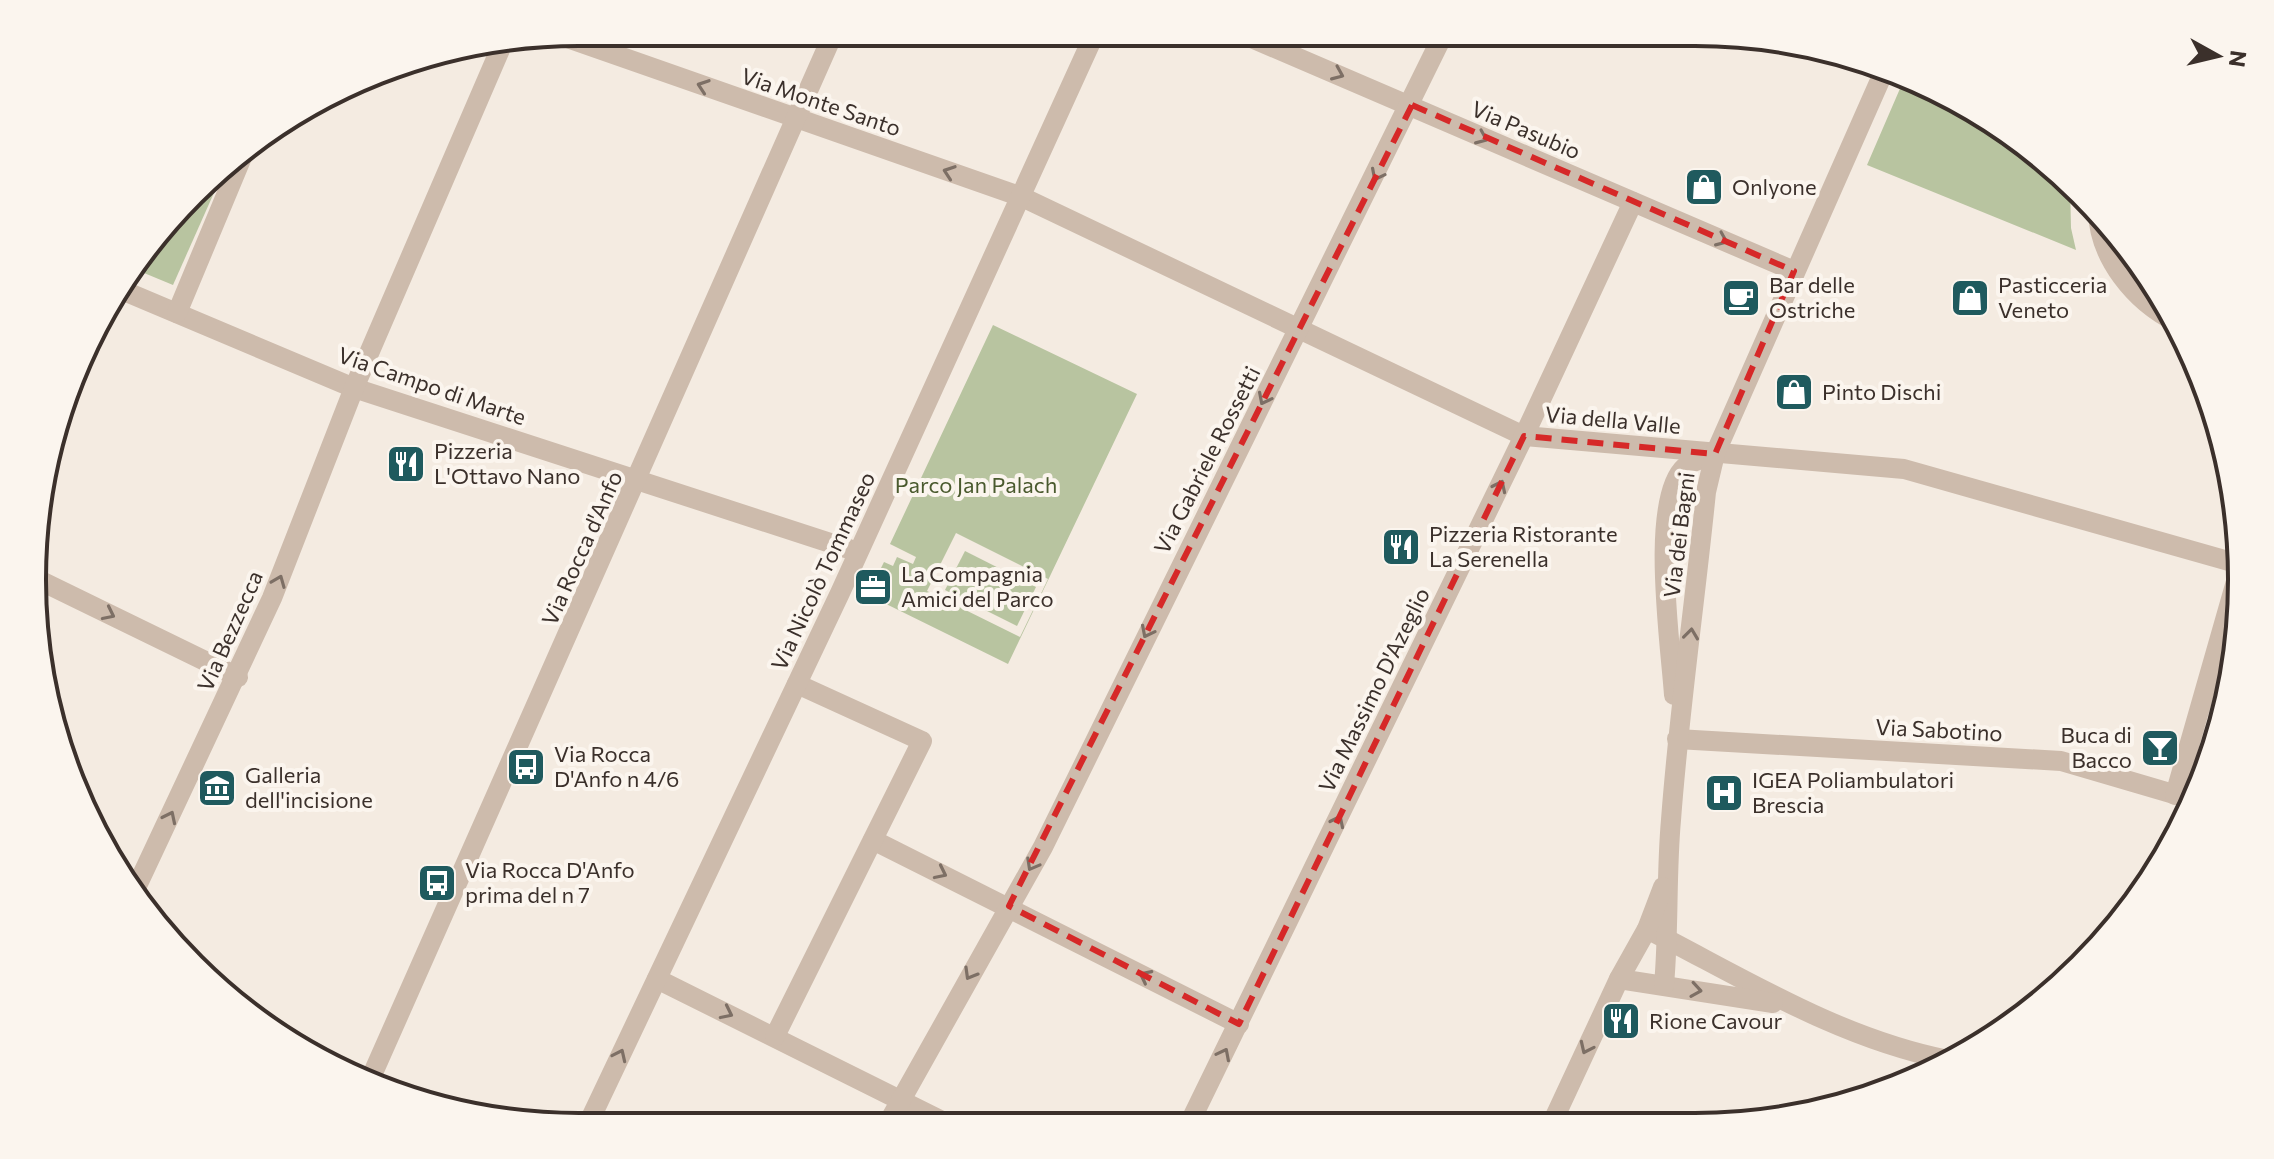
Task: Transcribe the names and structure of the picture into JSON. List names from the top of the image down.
{
  "streets": {
    "street": [
      "Via Monte Santo",
      "Via Pasubio",
      "Via Campo di Marte",
      "Via della Valle",
      "Via Gabriele Rossetti",
      "Via dei Bagni",
      "Via Rocca d'Anfo",
      "Via Nicolò Tommaseo",
      "Via Bezzecca",
      "Via Massimo D'Azeglio",
      "Via Sabotino"
    ]
  },
  "crossings": [
    ["Via Monte Santo", "Via della Valle"],
    ["Via Monte Santo", "Via Rocca d'Anfo"],
    ["Via Monte Santo", "Via Nicolò Tommaseo"],
    ["Via Pasubio", "Via Gabriele Rossetti"],
    ["Via Pasubio", "Via Massimo D'Azeglio"],
    ["Via Campo di Marte", "Via Rocca d'Anfo"],
    ["Via Campo di Marte", "Via Nicolò Tommaseo"],
    ["Via Campo di Marte", "Via Bezzecca"],
    ["Via della Valle", "Via Gabriele Rossetti"],
    ["Via della Valle", "Via dei Bagni"],
    ["Via della Valle", "Via Nicolò Tommaseo"],
    ["Via della Valle", "Via Massimo D'Azeglio"],
    ["Via dei Bagni", "Via Sabotino"]
  ],
  "one_way": [
    "Via Monte Santo",
    "Via Pasubio",
    "Via Gabriele Rossetti",
    "Via Bezzecca",
    "Via Massimo D'Azeglio"
  ],
  "parks": ["Parco Jan Palach"],
  "places": {
    "shop": ["Onlyone", "Pasticceria Veneto", "Pinto Dischi"],
    "cafe": ["Bar delle Ostriche"],
    "restaurant": ["Pizzeria L'Ottavo Nano", "Pizzeria Ristorante La Serenella", "Rione Cavour"],
    "office": ["La Compagnia Amici del Parco"],
    "bar": ["Buca di Bacco"],
    "bus stop": ["Via Rocca D'Anfo n 4/6", "Via Rocca D'Anfo prima del n 7"],
    "museum": ["Galleria dell'incisione"],
    "hospital": ["IGEA Poliambulatori Brescia"]
  },
  "north": "right"
}
